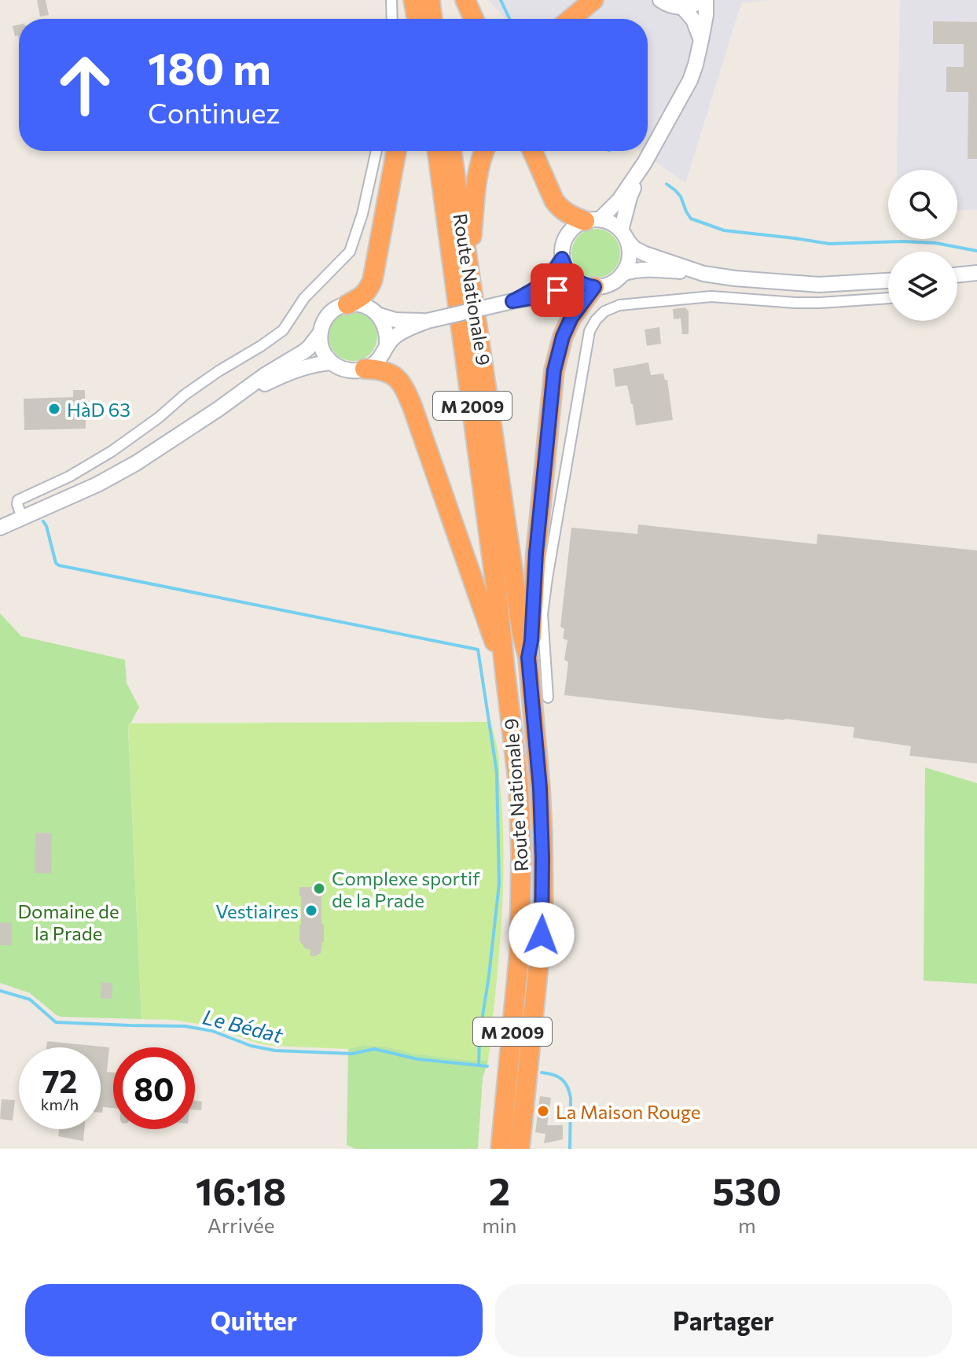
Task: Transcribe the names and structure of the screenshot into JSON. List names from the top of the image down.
{
  "streets": {
    "highway": ["Route Nationale 9", "M 2009"]
  },
  "water": ["Le Bédat"],
  "parks": ["Domaine de la Prade"],
  "places": [
    "HàD 63",
    "Complexe sportif de la Prade",
    "Vestiaires",
    "La Maison Rouge"
  ],
  "page": {
    "turn": ["180 m", "Continuez"],
    "speed": "72 km/h",
    "limit": "80",
    "eta": [
      "16:18",
      "Arrivée",
      "2",
      "min",
      "530",
      "m"
    ],
    "buttons": ["Quitter", "Partager"]
  }
}
